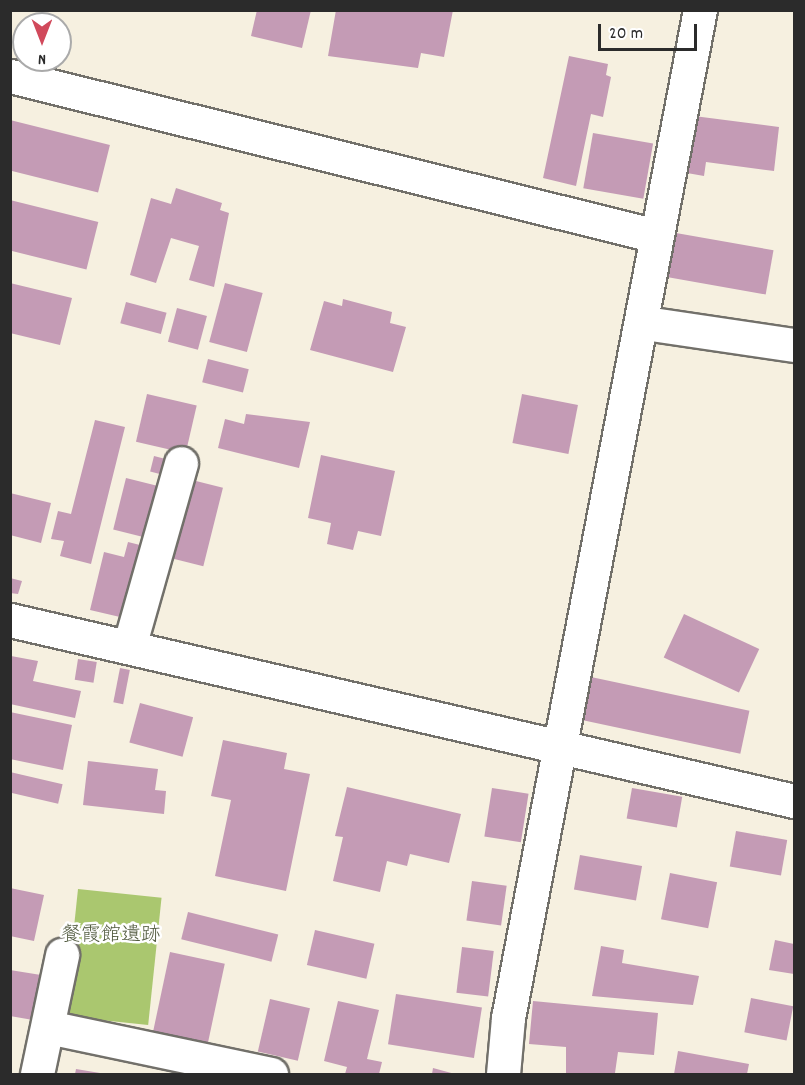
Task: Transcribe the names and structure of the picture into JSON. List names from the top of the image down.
{
  "parks": ["餐霞館遺跡"],
  "scale_bar": "20 m",
  "north": "bottom"
}
